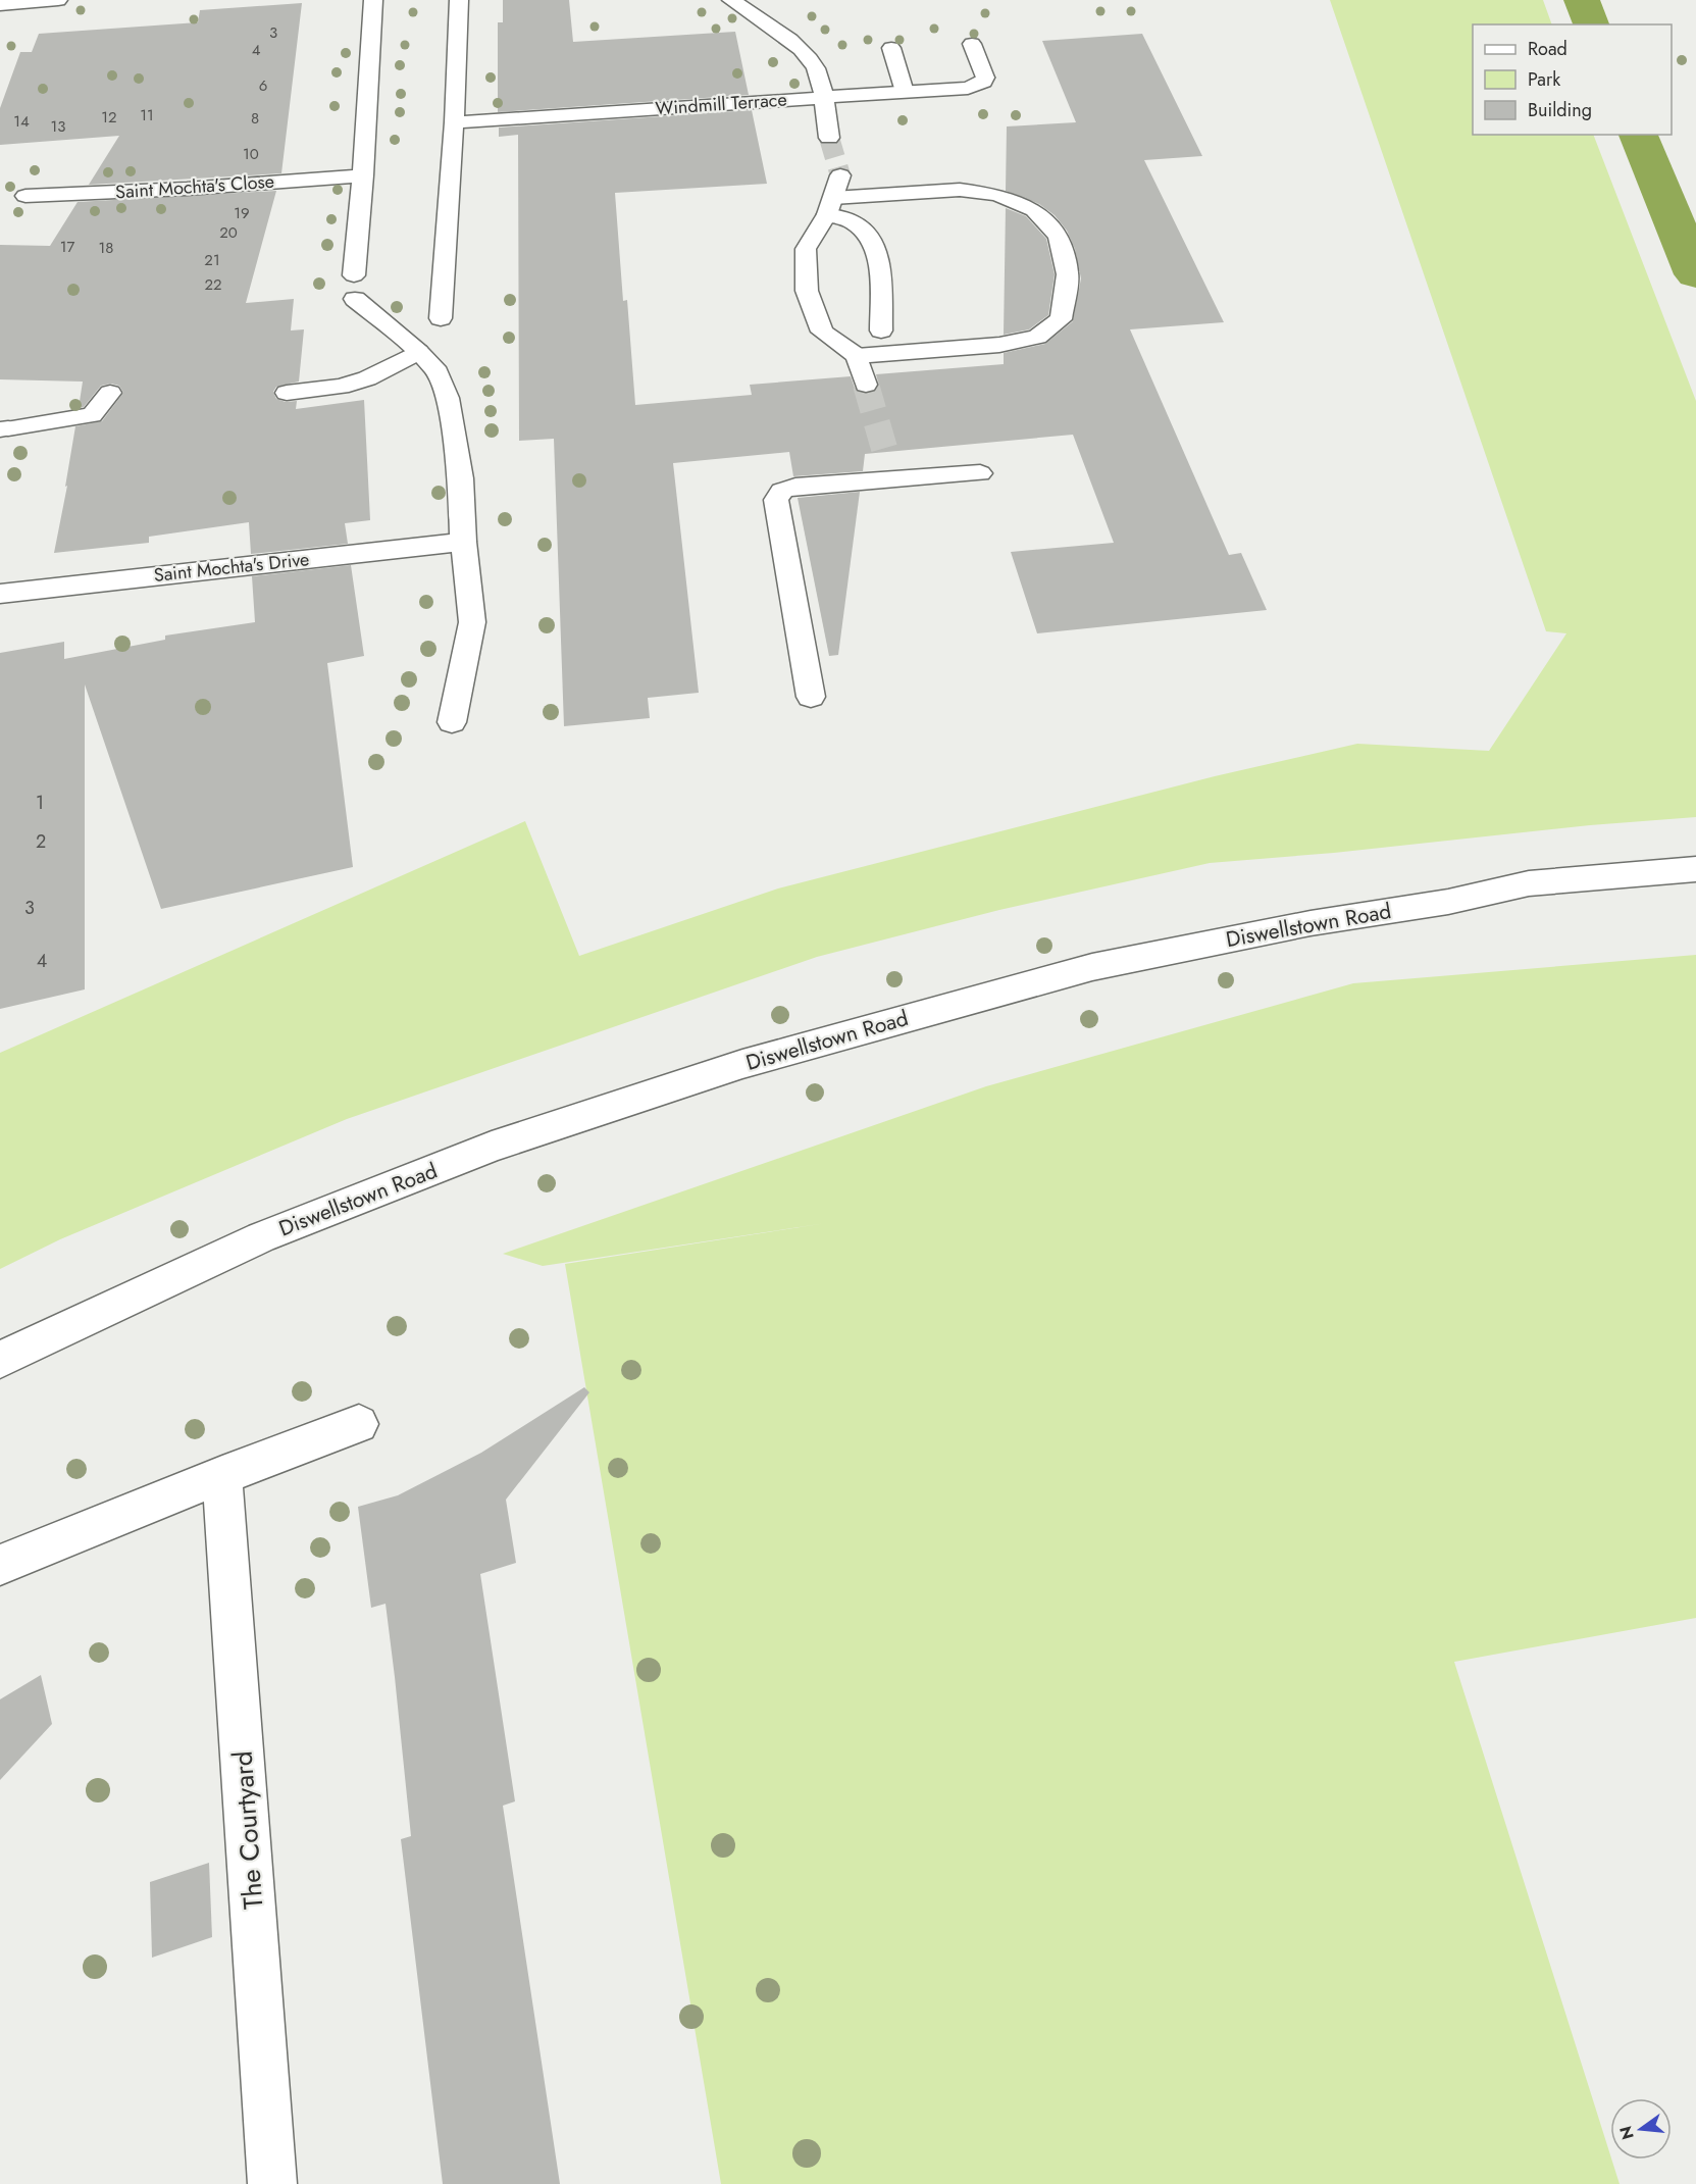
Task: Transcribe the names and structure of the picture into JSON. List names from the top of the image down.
{
  "streets": {
    "street": [
      "Windmill Terrace",
      "Saint Mochta's Close",
      "Saint Mochta's Drive",
      "Diswellstown Road",
      "The Courtyard"
    ]
  },
  "house_numbers": [
    "3",
    "4",
    "6",
    "11",
    "12",
    "8",
    "14",
    "13",
    "10",
    "19",
    "20",
    "17",
    "18",
    "21",
    "22",
    "1",
    "2",
    "3",
    "4"
  ],
  "legend": ["Road", "Park", "Building"],
  "north": "left"
}
